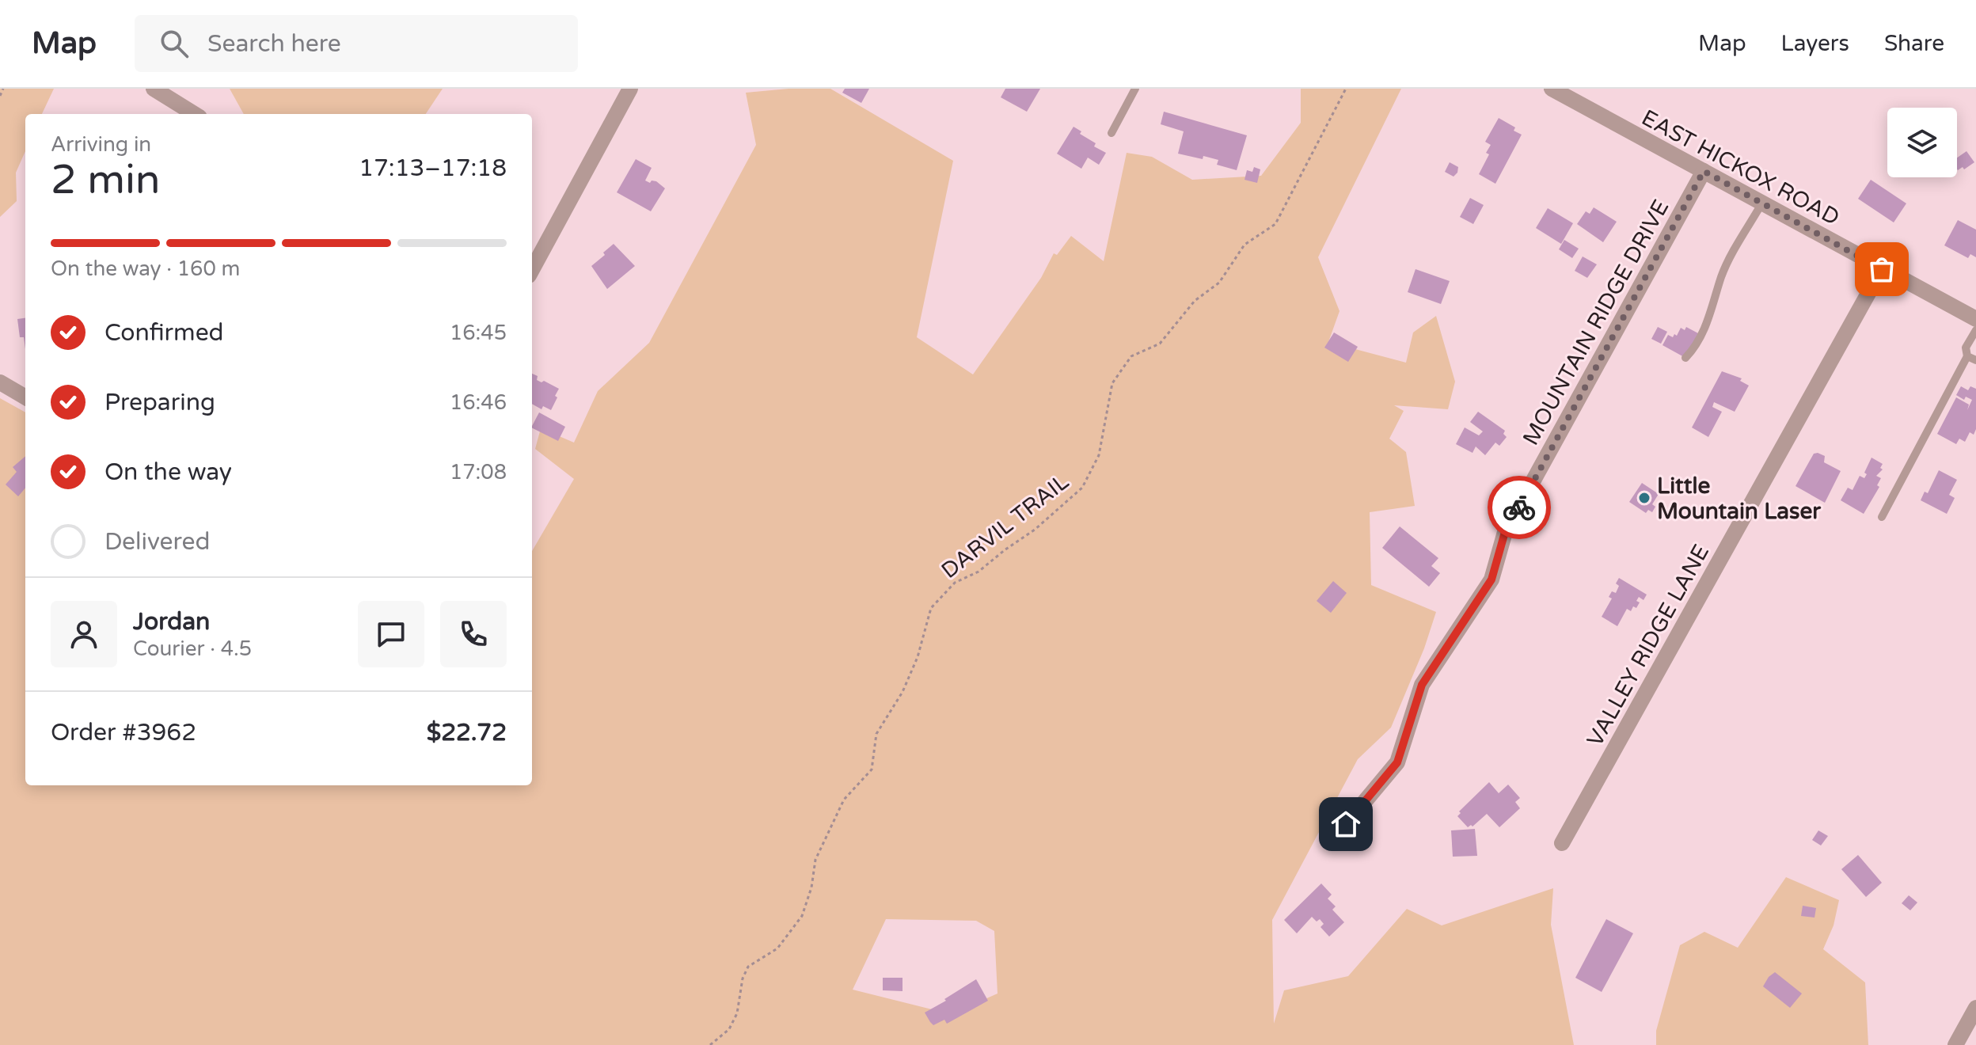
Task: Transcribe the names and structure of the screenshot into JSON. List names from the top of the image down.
{
  "streets": {
    "street": ["EAST HICKOX ROAD", "MOUNTAIN RIDGE DRIVE", "VALLEY RIDGE LANE"],
    "path": ["DARVIL TRAIL"]
  },
  "crossings": [
    ["EAST HICKOX ROAD", "MOUNTAIN RIDGE DRIVE"],
    ["EAST HICKOX ROAD", "VALLEY RIDGE LANE"]
  ],
  "places": ["Little Mountain Laser"],
  "page": {
    "header": "Map",
    "search": "Search here",
    "nav": ["Map", "Layers", "Share"],
    "heading": ["2 min", "Arriving in", "17:13–17:18"],
    "panel": [
      "Jordan",
      "Courier · 4.5",
      "Order #3962",
      "$22.72"
    ],
    "bar": "On the way · 160 m",
    "list": [
      ["Confirmed", "16:45"],
      ["Preparing", "16:46"],
      ["On the way", "17:08"],
      "Delivered"
    ]
  }
}
